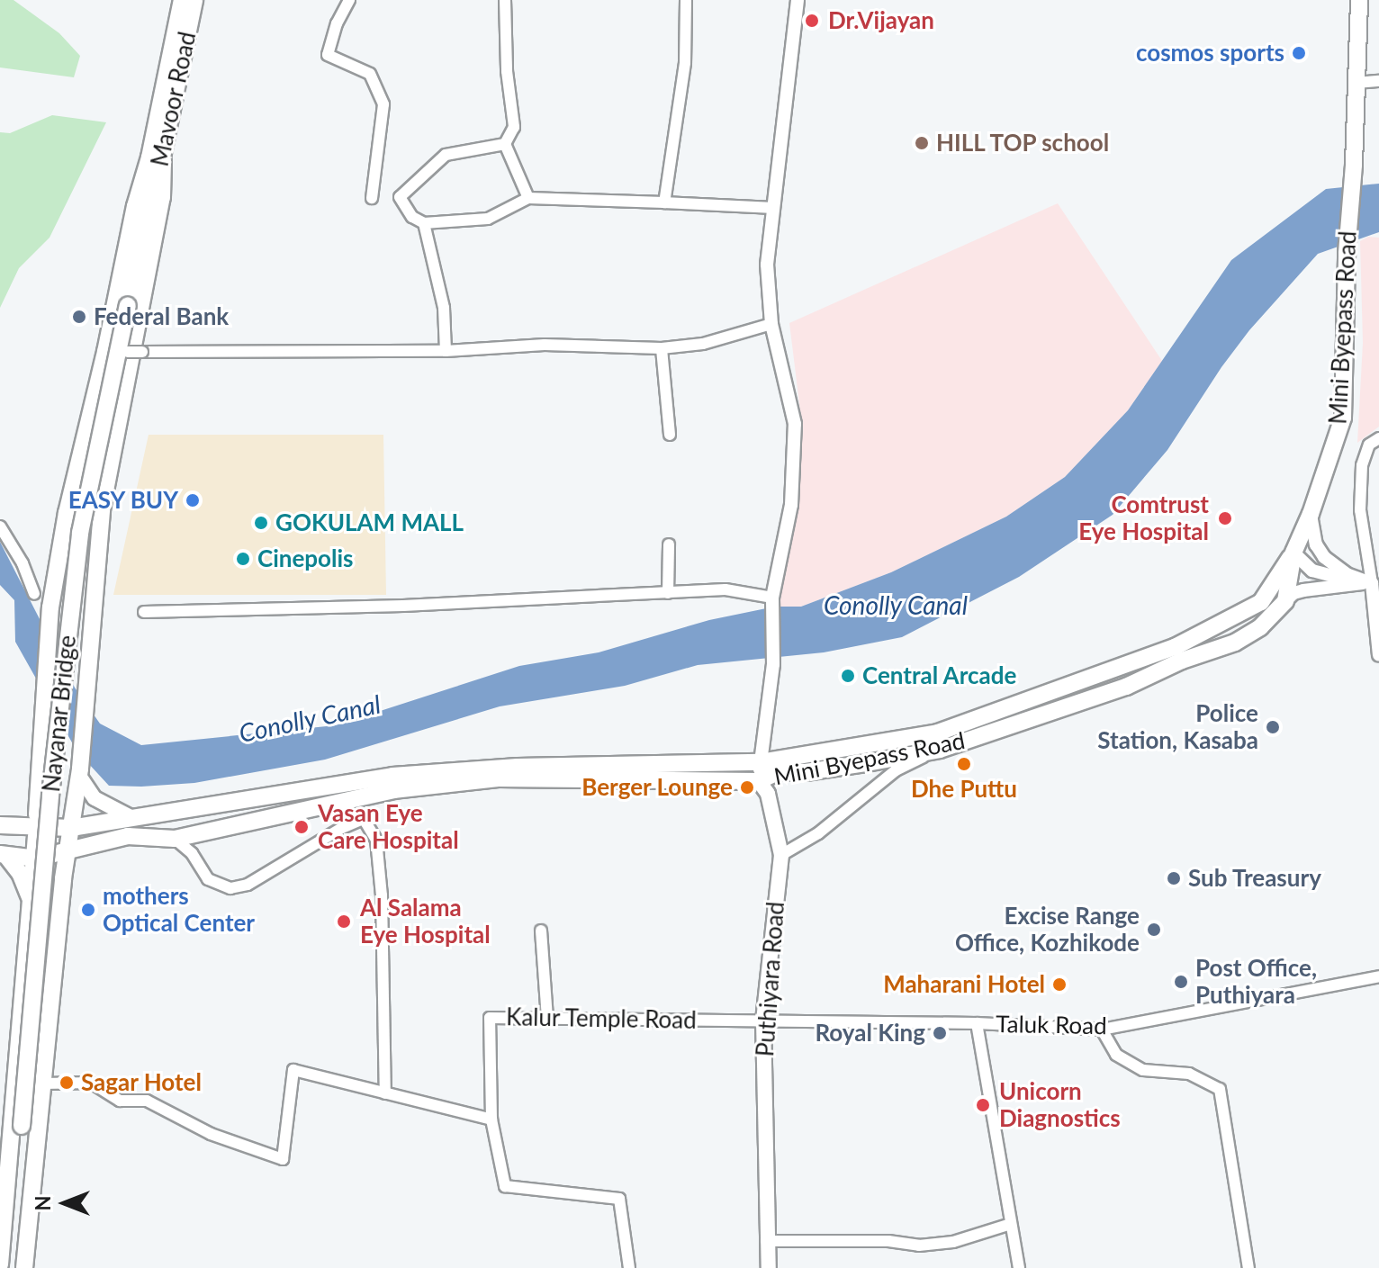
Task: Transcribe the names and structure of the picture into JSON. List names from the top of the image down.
{
  "streets": {
    "main road": [
      "Mavoor Road",
      "Mini Byepass Road",
      "Nayanar Bridge",
      "Puthiyara Road"
    ],
    "street": ["Kalur Temple Road", "Taluk Road"]
  },
  "crossings": [
    ["Mavoor Road", "Nayanar Bridge"],
    ["Mini Byepass Road", "Puthiyara Road"],
    ["Puthiyara Road", "Kalur Temple Road"],
    ["Puthiyara Road", "Taluk Road"],
    ["Kalur Temple Road", "Taluk Road"]
  ],
  "water": ["Conolly Canal"],
  "places": [
    "Dr.Vijayan",
    "cosmos sports",
    "HILL TOP school",
    "Federal Bank",
    "EASY BUY",
    "Comtrust Eye Hospital",
    "GOKULAM MALL",
    "Cinepolis",
    "Central Arcade",
    "Police Station, Kasaba",
    "Dhe Puttu",
    "Berger Lounge",
    "Vasan Eye Care Hospital",
    "Sub Treasury",
    "mothers Optical Center",
    "Al Salama Eye Hospital",
    "Excise Range Office, Kozhikode",
    "Post Office, Puthiyara",
    "Maharani Hotel",
    "Royal King",
    "Sagar Hotel",
    "Unicorn Diagnostics"
  ],
  "north": "left"
}
